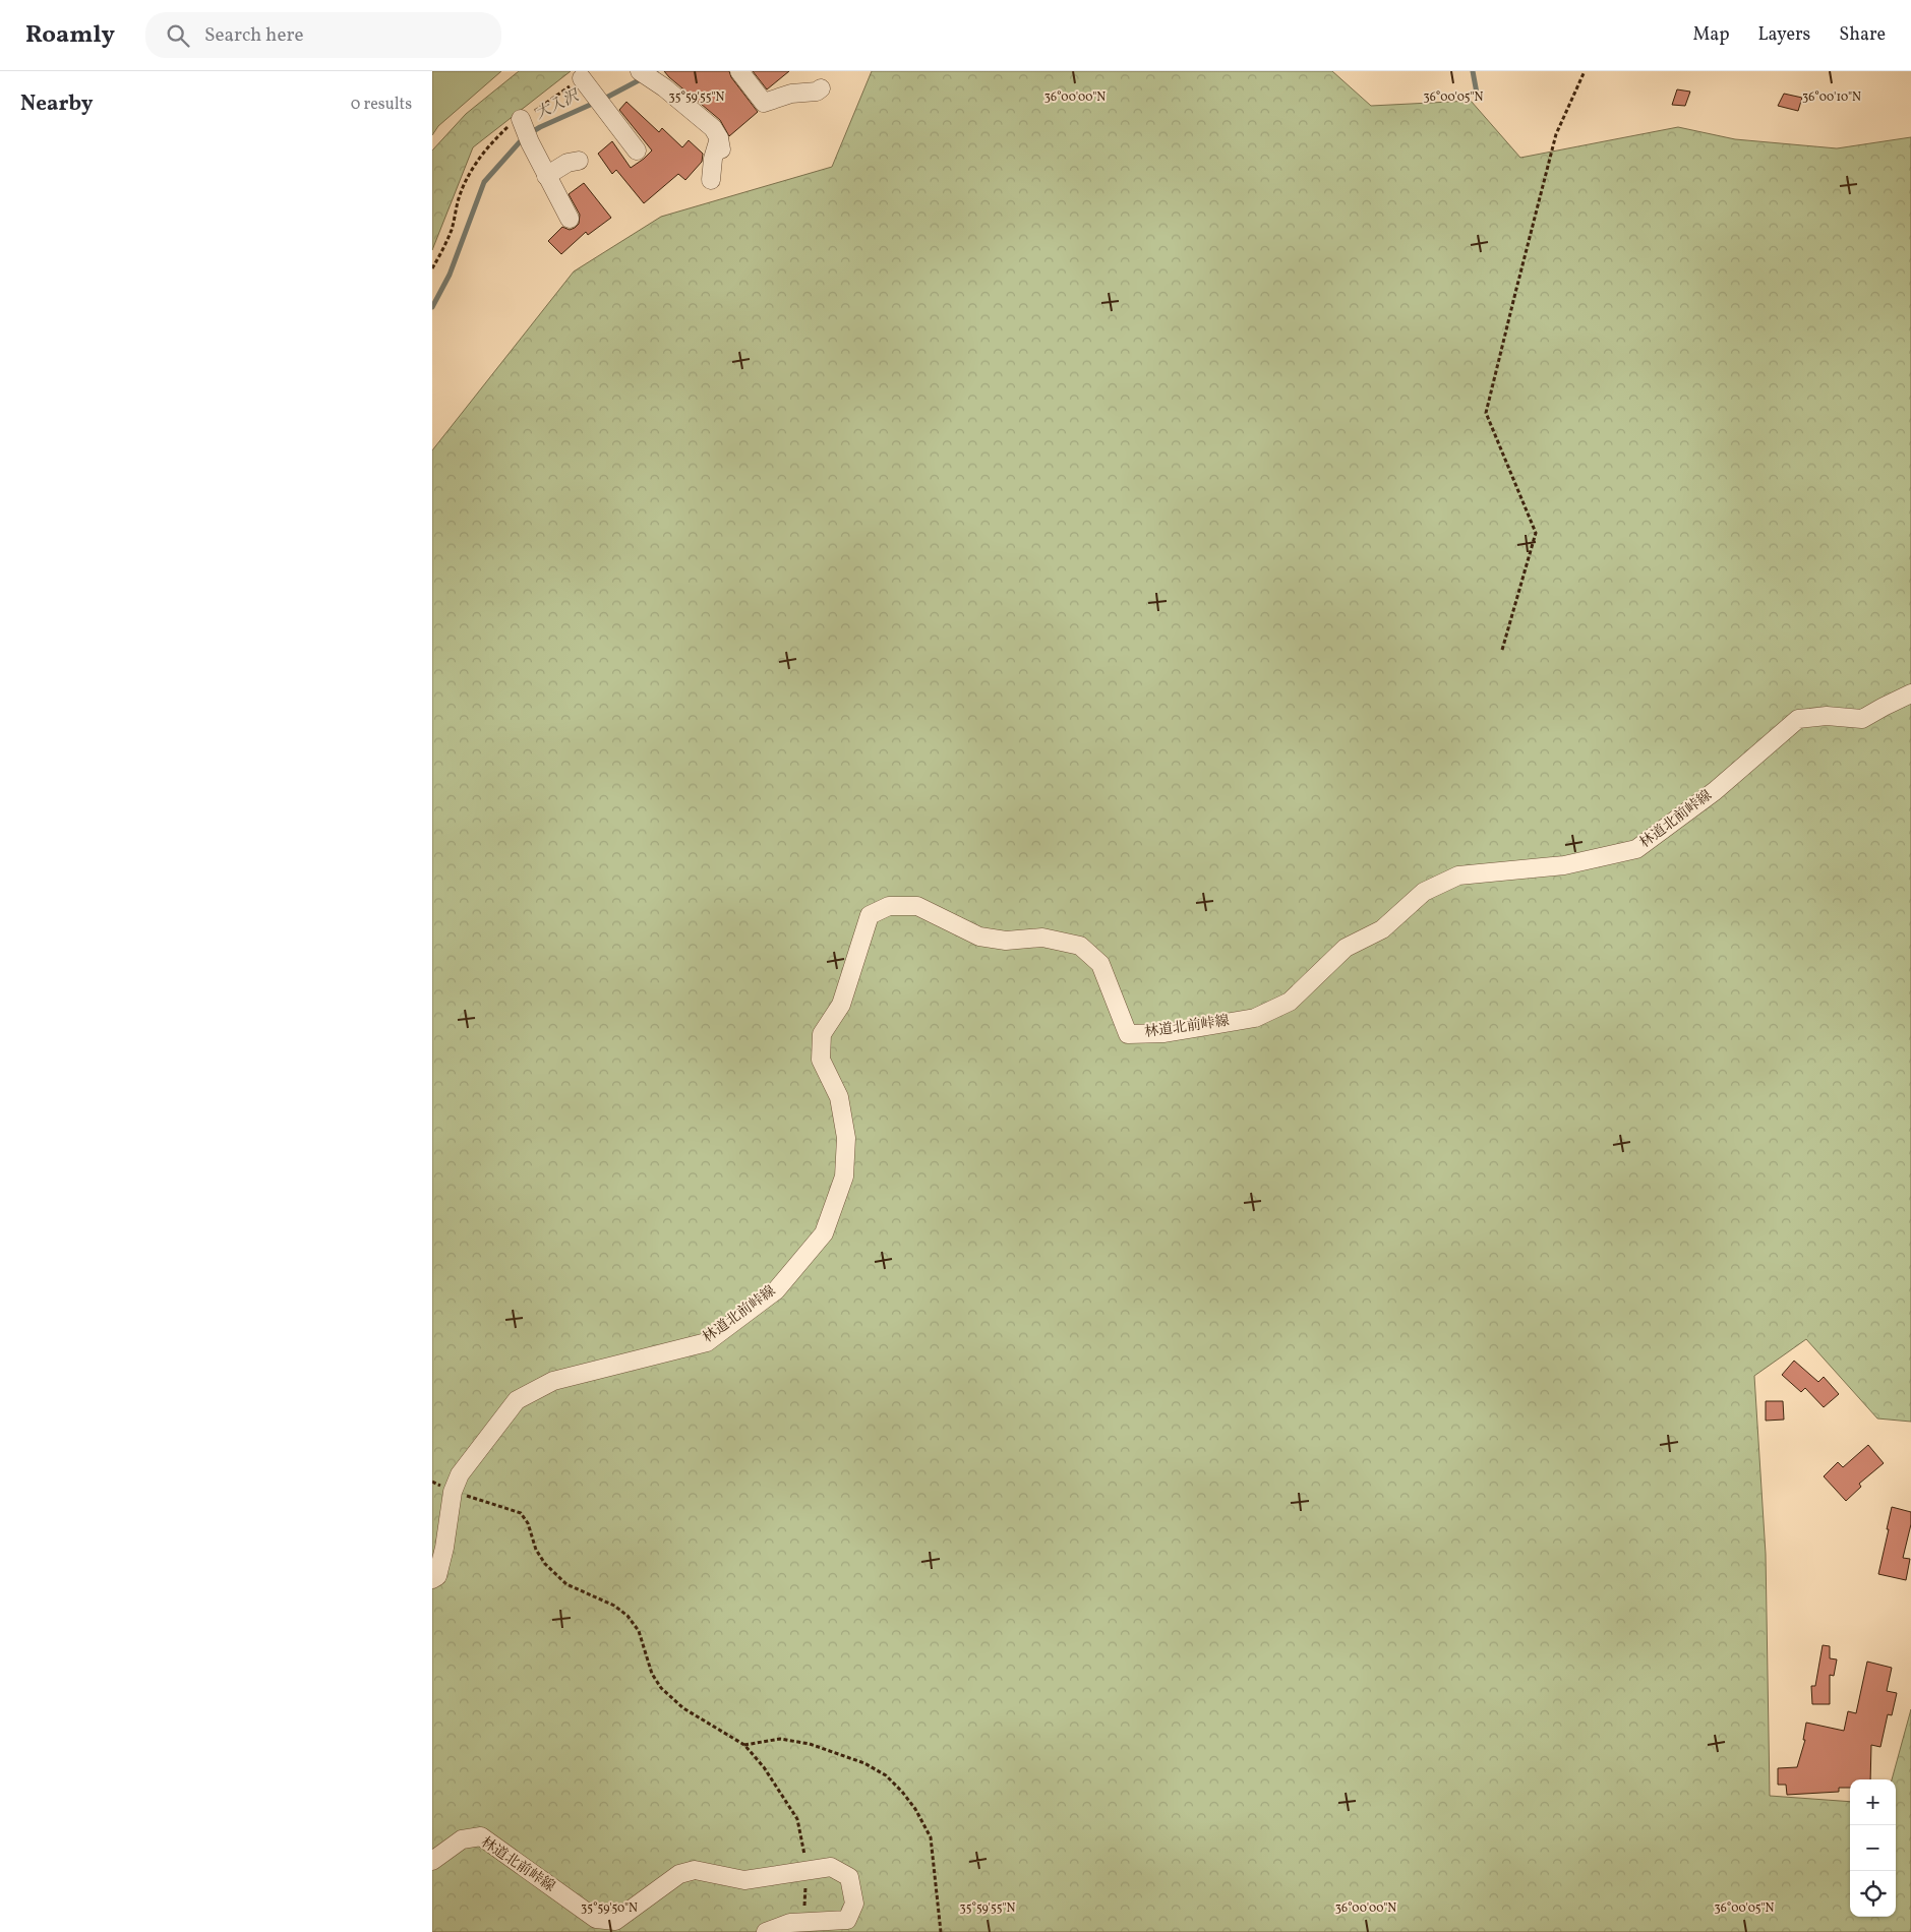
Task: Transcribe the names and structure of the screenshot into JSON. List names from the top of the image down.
{
  "streets": {
    "street": ["林道北前峠線"]
  },
  "water": ["大入沢"],
  "page": {
    "header": "Roamly",
    "search": "Search here",
    "nav": ["Map", "Layers", "Share"],
    "heading": ["Nearby", "0 results"],
    "map_buttons": ["+", "−"]
  },
  "coordinates": [
    "35°59'55\"N",
    "36°00'00\"N",
    "36°00'05\"N",
    "36°00'10\"N",
    "35°59'50\"N"
  ]
}
